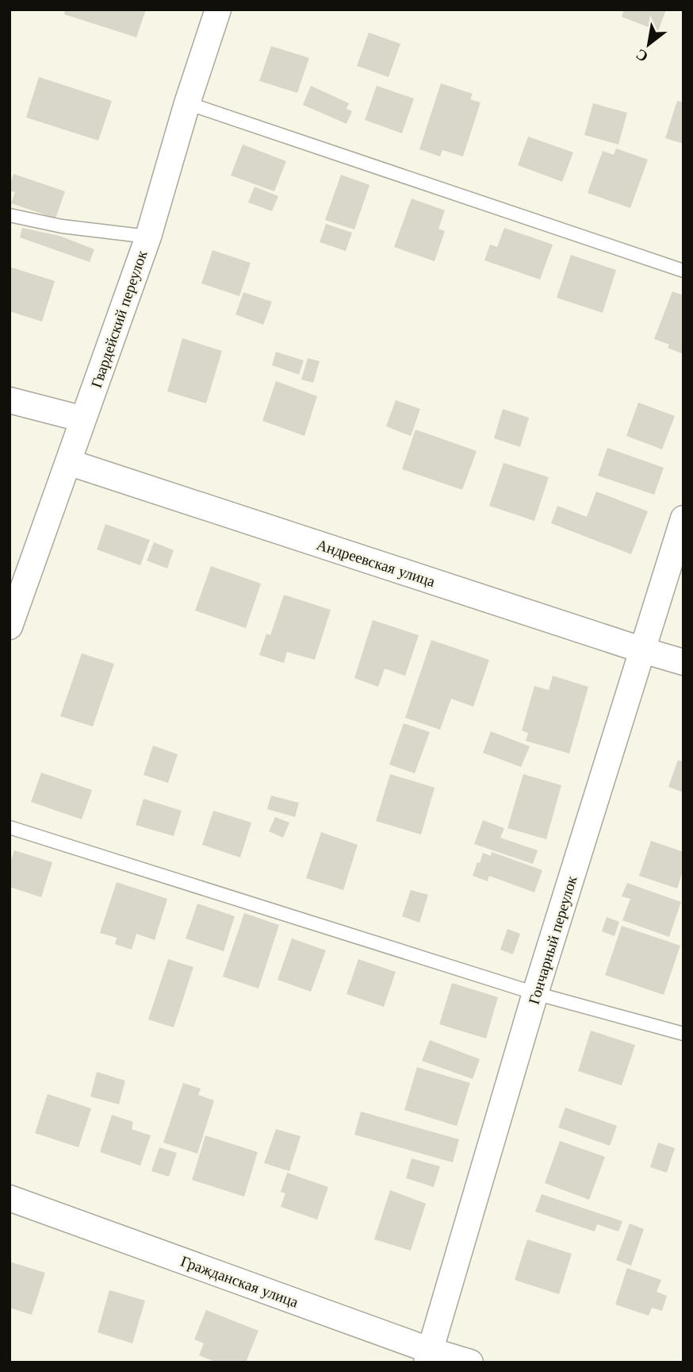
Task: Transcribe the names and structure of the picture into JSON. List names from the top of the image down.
{
  "streets": {
    "street": [
      "Гвардейский переулок",
      "Андреевская улица",
      "Гончарный переулок",
      "Гражданская улица"
    ]
  },
  "crossings": [
    ["Гвардейский переулок", "Андреевская улица"],
    ["Андреевская улица", "Гончарный переулок"],
    ["Гончарный переулок", "Гражданская улица"]
  ],
  "north": "bottom left"
}
